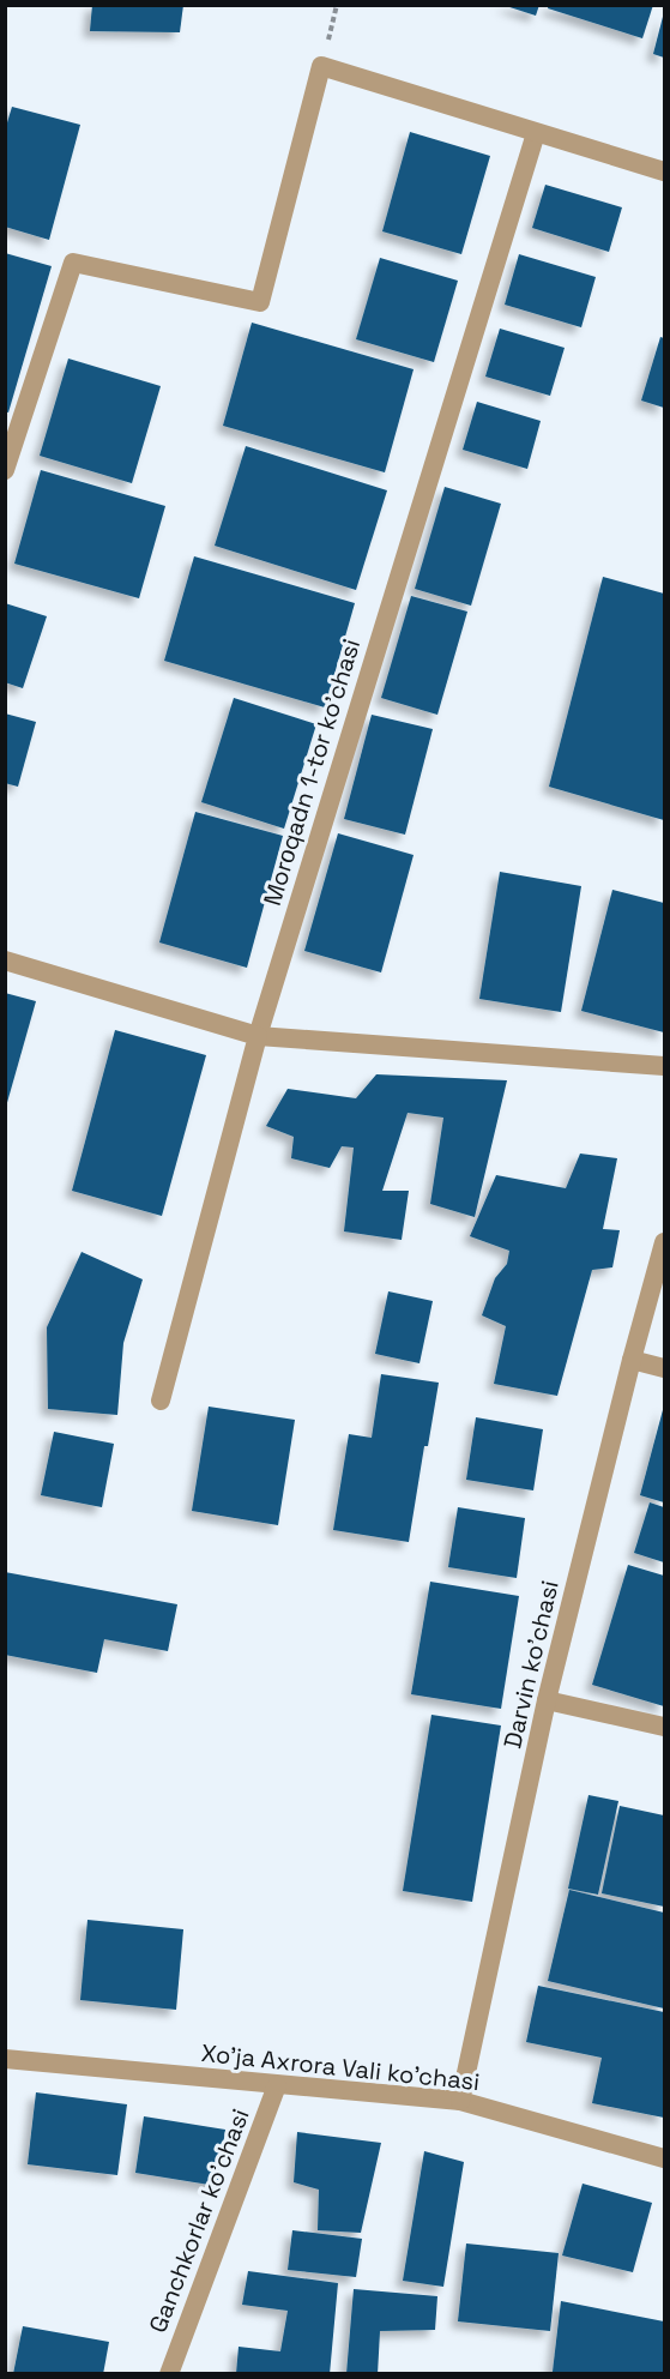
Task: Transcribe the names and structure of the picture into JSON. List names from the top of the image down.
{
  "streets": {
    "street": [
      "Morоqadn 1-tor ko'chasi",
      "Darvin ko'chasi",
      "Xo'ja Axrora Vali ko'chasi",
      "Ganchkorlar ko'chasi"
    ]
  },
  "crossings": [
    ["Darvin ko'chasi", "Xo'ja Axrora Vali ko'chasi"],
    ["Xo'ja Axrora Vali ko'chasi", "Ganchkorlar ko'chasi"]
  ]
}
